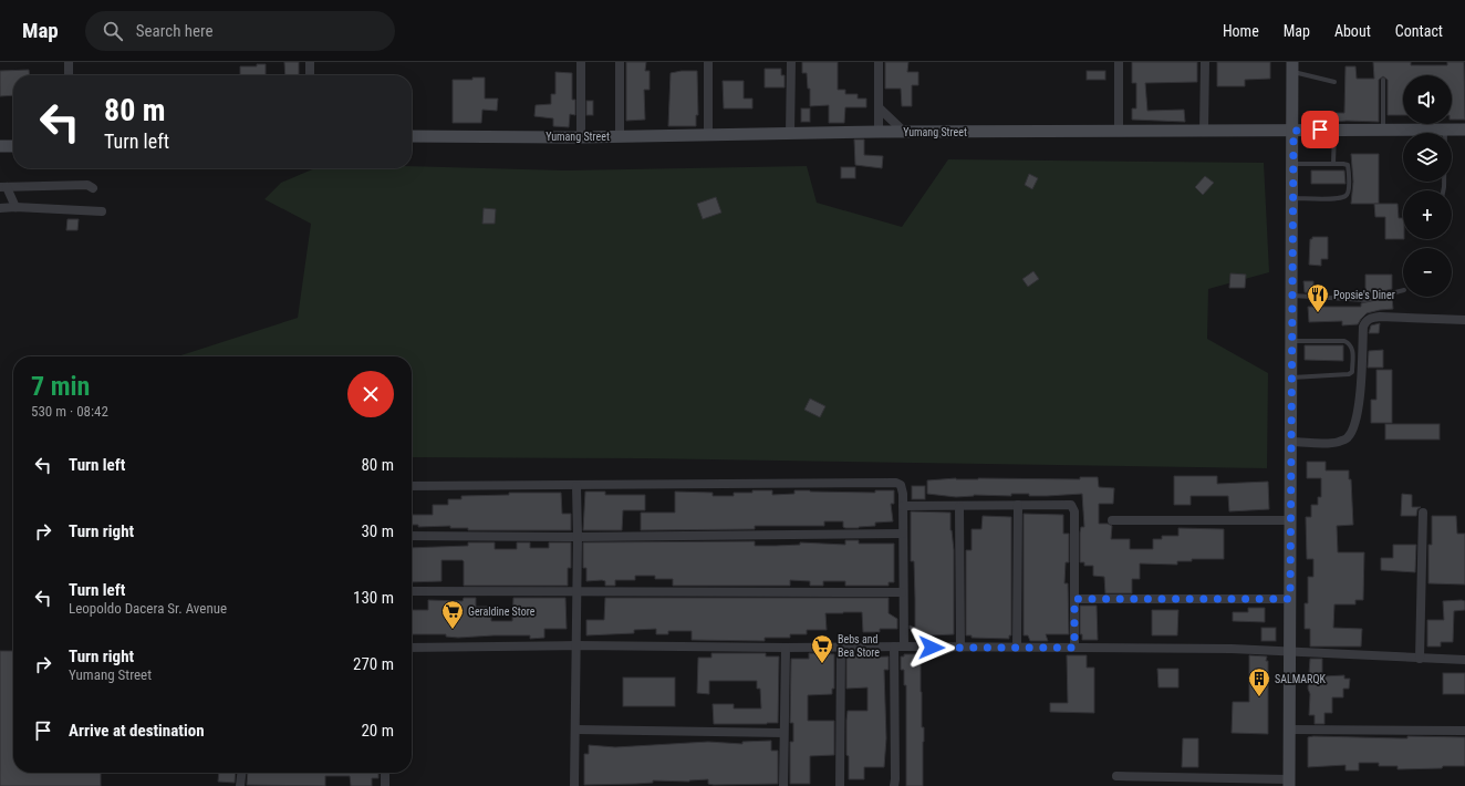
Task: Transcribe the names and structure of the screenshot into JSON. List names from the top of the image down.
{
  "streets": {
    "main road": ["Yumang Street"]
  },
  "places": {
    "restaurant": ["Popsie's Diner"],
    "supermarket": ["Geraldine Store", "Bebs and Bea Store"],
    "building": ["SALMARQK"]
  },
  "page": {
    "header": "Map",
    "search": "Search here",
    "nav": [
      "Home",
      "Map",
      "About",
      "Contact"
    ],
    "map_buttons": ["+", "−"],
    "turn": ["80 m", "Turn left"],
    "heading": ["7 min", "530 m · 08:42"],
    "list": [
      {
        "name": "Turn left",
        "value": "80 m"
      },
      {
        "name": "Turn right",
        "value": "30 m"
      },
      {
        "name": "Turn left",
        "note": "Leopoldo Dacera Sr. Avenue",
        "value": "130 m"
      },
      {
        "name": "Turn right",
        "note": "Yumang Street",
        "value": "270 m"
      },
      {
        "name": "Arrive at destination",
        "value": "20 m"
      }
    ]
  }
}
